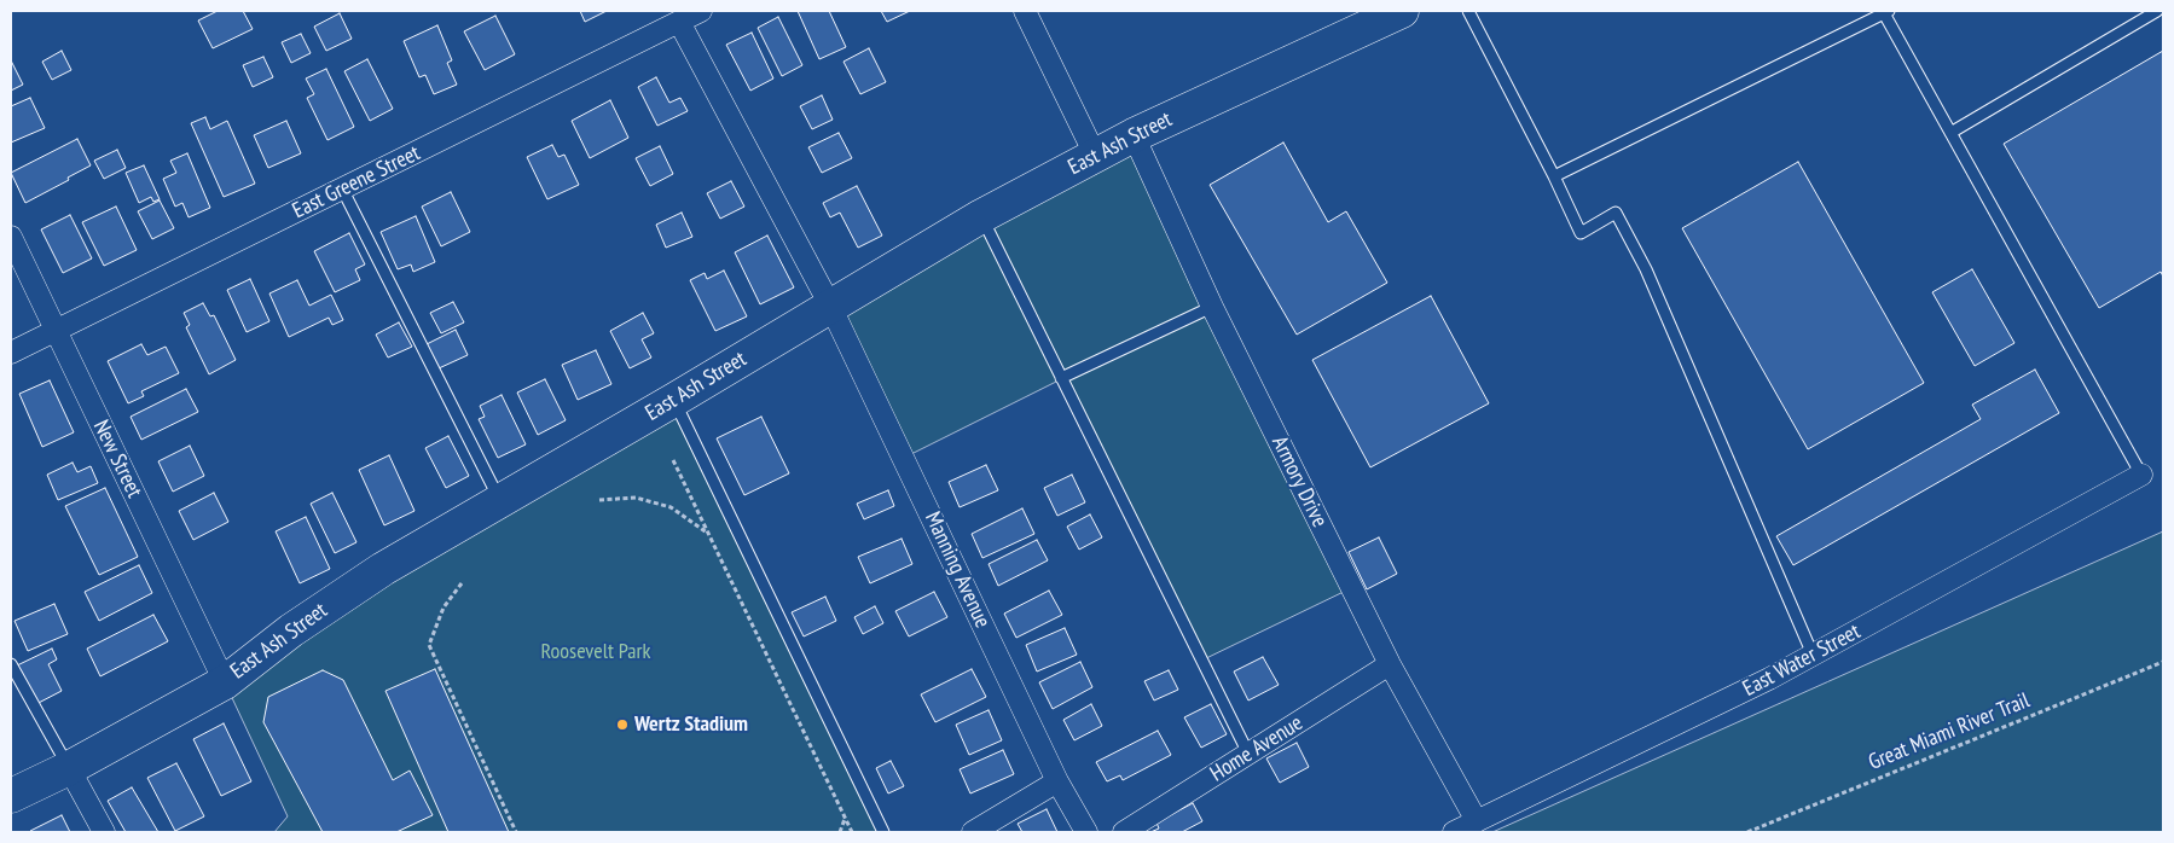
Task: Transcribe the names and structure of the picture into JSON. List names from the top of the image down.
{
  "streets": {
    "main road": ["East Ash Street"],
    "street": [
      "East Greene Street",
      "New Street",
      "Armory Drive",
      "Manning Avenue",
      "East Water Street",
      "Home Avenue"
    ],
    "path": ["Great Miami River Trail"]
  },
  "crossings": [
    ["East Ash Street", "New Street"],
    ["East Ash Street", "Armory Drive"],
    ["East Ash Street", "Manning Avenue"],
    ["East Greene Street", "New Street"],
    ["East Greene Street", "Manning Avenue"],
    ["Armory Drive", "East Water Street"],
    ["Armory Drive", "Home Avenue"]
  ],
  "parks": ["Roosevelt Park"],
  "places": ["Wertz Stadium"]
}
